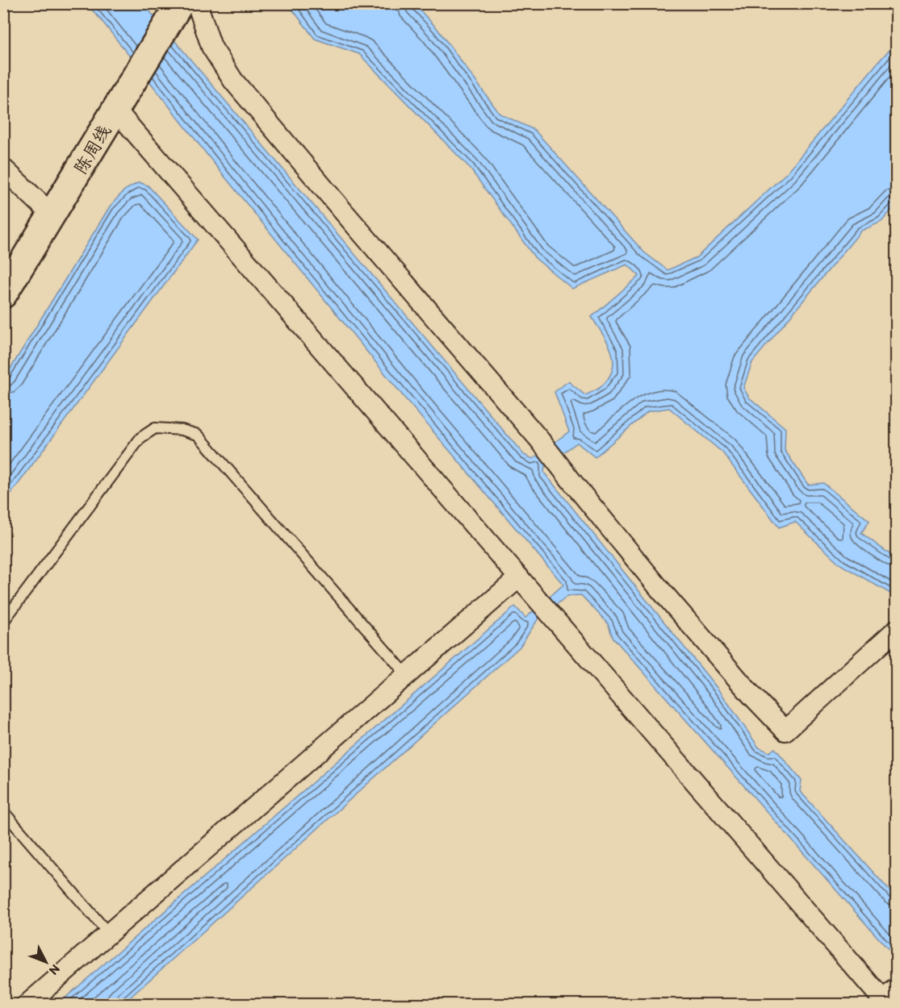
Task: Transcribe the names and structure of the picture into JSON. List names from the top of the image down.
{
  "streets": {
    "main road": ["陈周线"]
  },
  "north": "bottom right"
}
